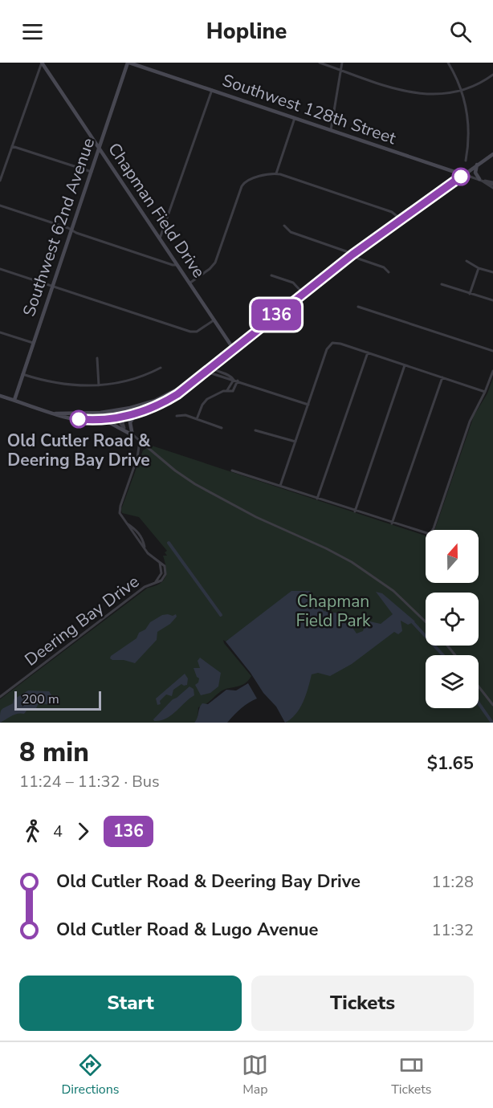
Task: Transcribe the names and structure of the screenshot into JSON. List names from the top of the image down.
{
  "streets": {
    "street": [
      "Southwest 128th Street",
      "Chapman Field Drive",
      "Southwest 62nd Avenue",
      "Deering Bay Drive"
    ]
  },
  "crossings": [
    ["Southwest 128th Street", "Southwest 62nd Avenue"],
    ["Chapman Field Drive", "Southwest 62nd Avenue"]
  ],
  "parks": ["Chapman Field Park"],
  "places": ["Old Cutler Road & Deering Bay Drive"],
  "lines": ["bus line 136"],
  "scale_bar": "200 m",
  "north": "top",
  "page": {
    "header": "Hopline",
    "on_map": "136",
    "scale": "200 m",
    "heading": ["8 min", "11:24 – 11:32 · Bus", "$1.65"],
    "legs": ["4", "136"],
    "list": [
      {
        "name": "Old Cutler Road & Deering Bay Drive",
        "value": "11:28"
      },
      {
        "name": "Old Cutler Road & Lugo Avenue",
        "value": "11:32"
      }
    ],
    "buttons": ["Start", "Tickets"],
    "tabs": ["Directions", "Map", "Tickets"]
  }
}
